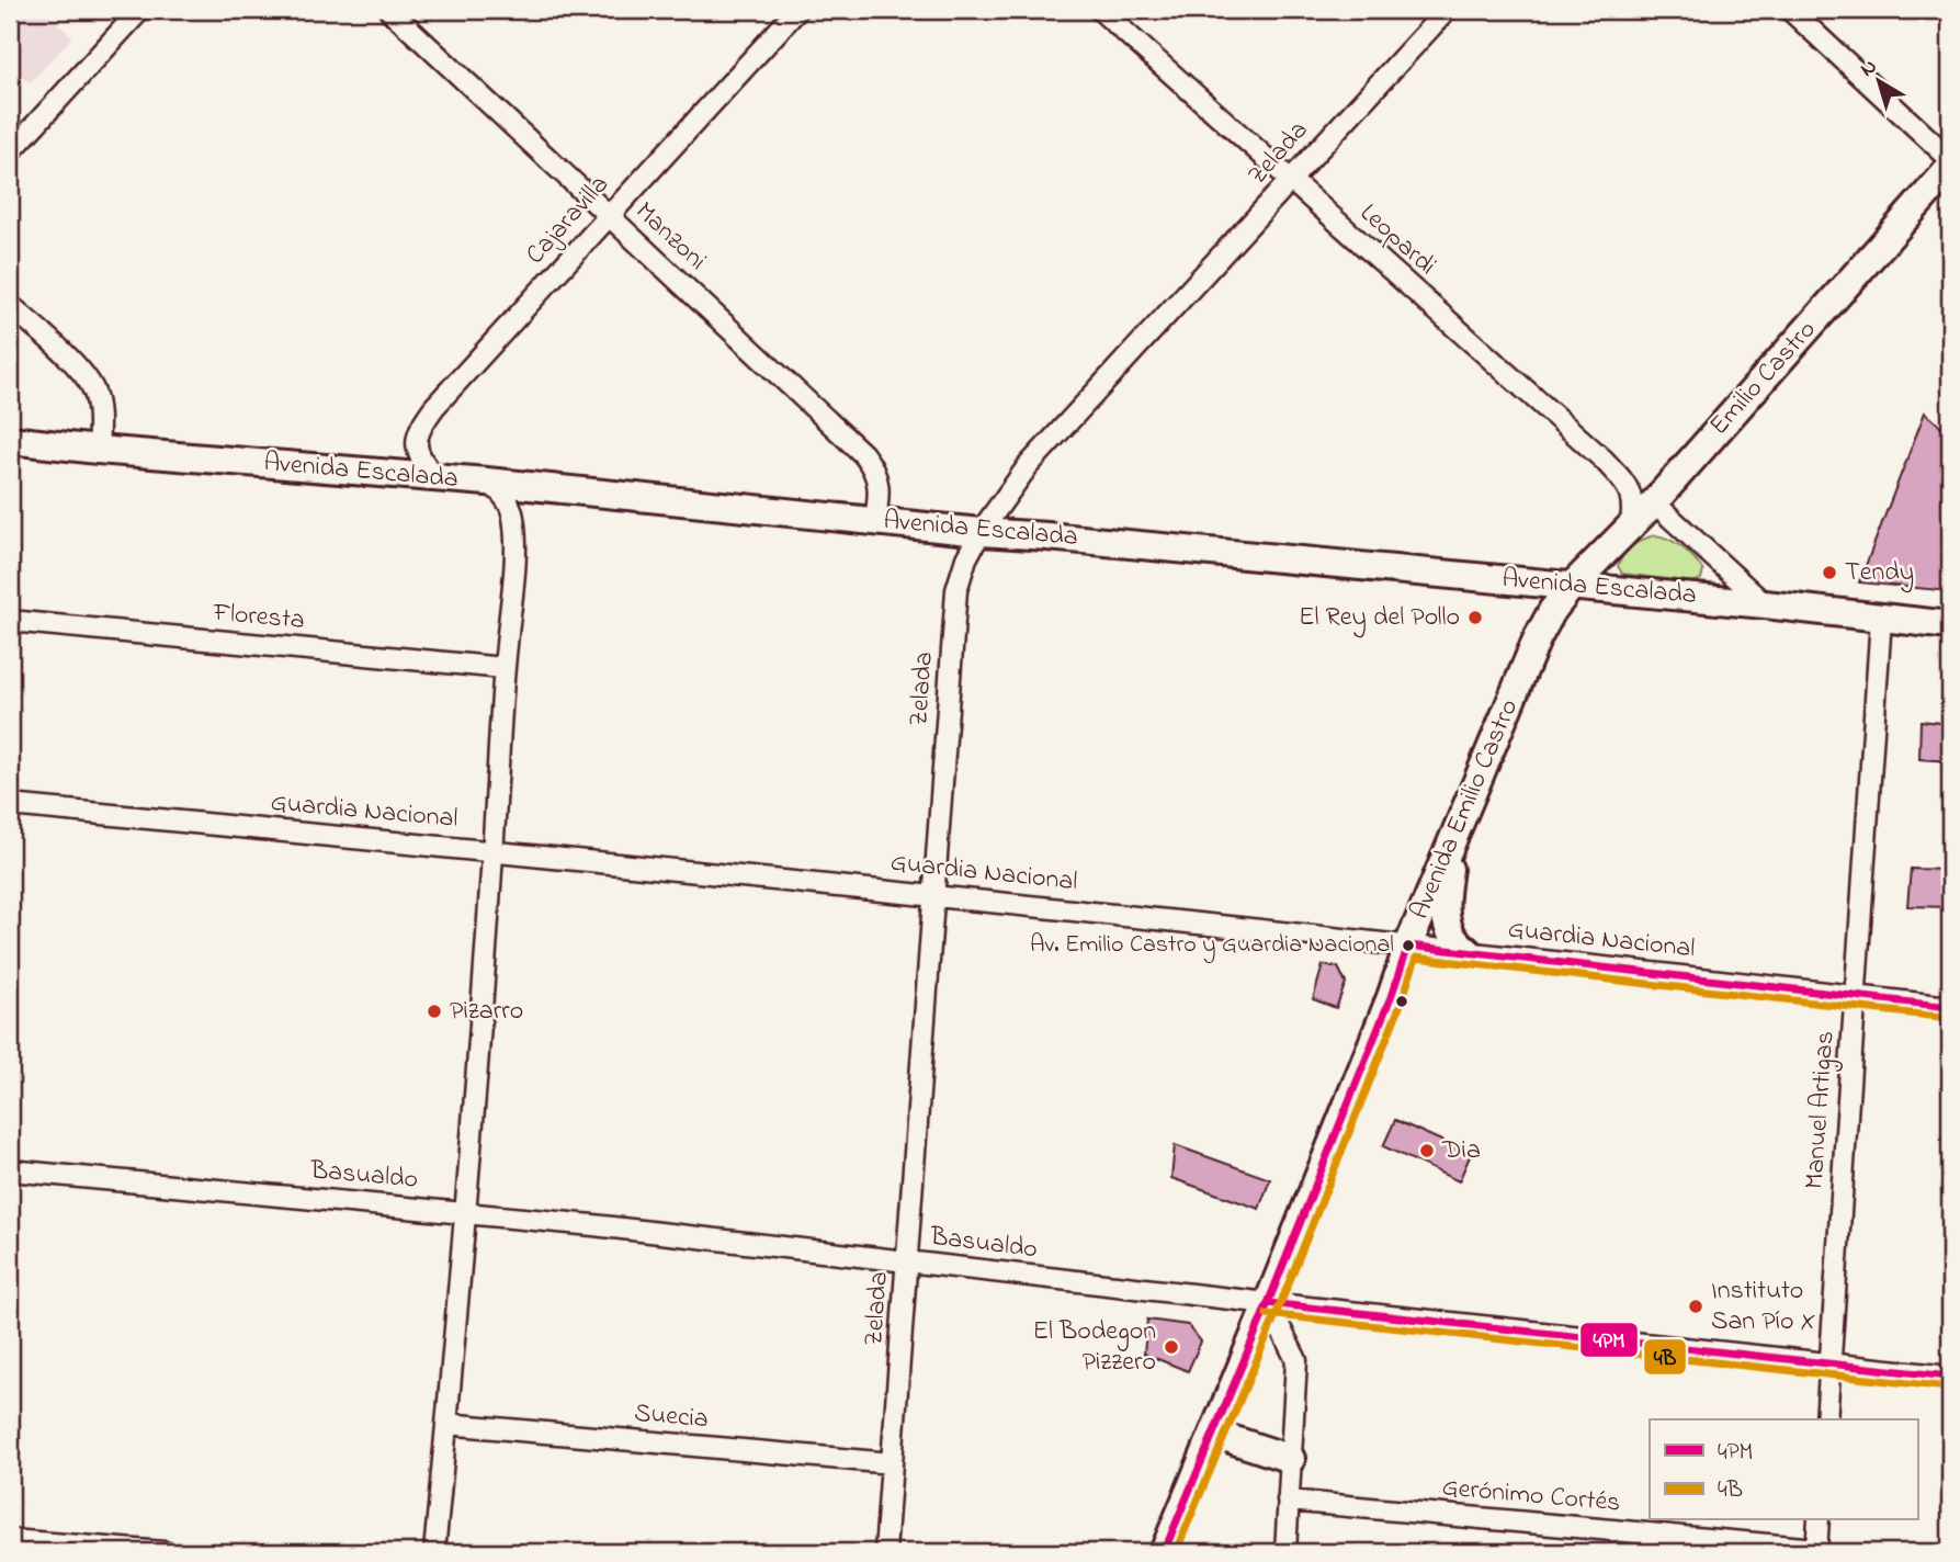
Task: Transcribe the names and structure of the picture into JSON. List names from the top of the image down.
{
  "streets": {
    "street": [
      "Zelada",
      "Cajaravilla",
      "Manzoni",
      "Leopardi",
      "Emilio Castro",
      "Avenida Escalada",
      "Floresta",
      "Avenida Emilio Castro",
      "Guardia Nacional",
      "Manuel Artigas",
      "Basualdo",
      "Suecia",
      "Gerónimo Cortés"
    ]
  },
  "crossings": [
    ["Zelada", "Leopardi"],
    ["Zelada", "Avenida Escalada"],
    ["Zelada", "Guardia Nacional"],
    ["Zelada", "Basualdo"],
    ["Zelada", "Suecia"],
    ["Cajaravilla", "Manzoni"],
    ["Cajaravilla", "Avenida Escalada"],
    ["Manzoni", "Avenida Escalada"],
    ["Leopardi", "Emilio Castro"],
    ["Emilio Castro", "Avenida Escalada"],
    ["Emilio Castro", "Avenida Emilio Castro"],
    ["Avenida Escalada", "Avenida Emilio Castro"],
    ["Avenida Escalada", "Manuel Artigas"],
    ["Avenida Emilio Castro", "Guardia Nacional"],
    ["Avenida Emilio Castro", "Basualdo"],
    ["Guardia Nacional", "Manuel Artigas"],
    ["Manuel Artigas", "Basualdo"]
  ],
  "places": [
    "Tendy",
    "El Rey del Pollo",
    "Av. Emilio Castro y Guardia Nacional",
    "Pizarro",
    "Dia",
    "Instituto San Pío X",
    "El Bodegon Pizzero"
  ],
  "lines": ["transit line 4PM", "transit line 4B"],
  "legend": ["4PM", "4B"],
  "north": "top left"
}
